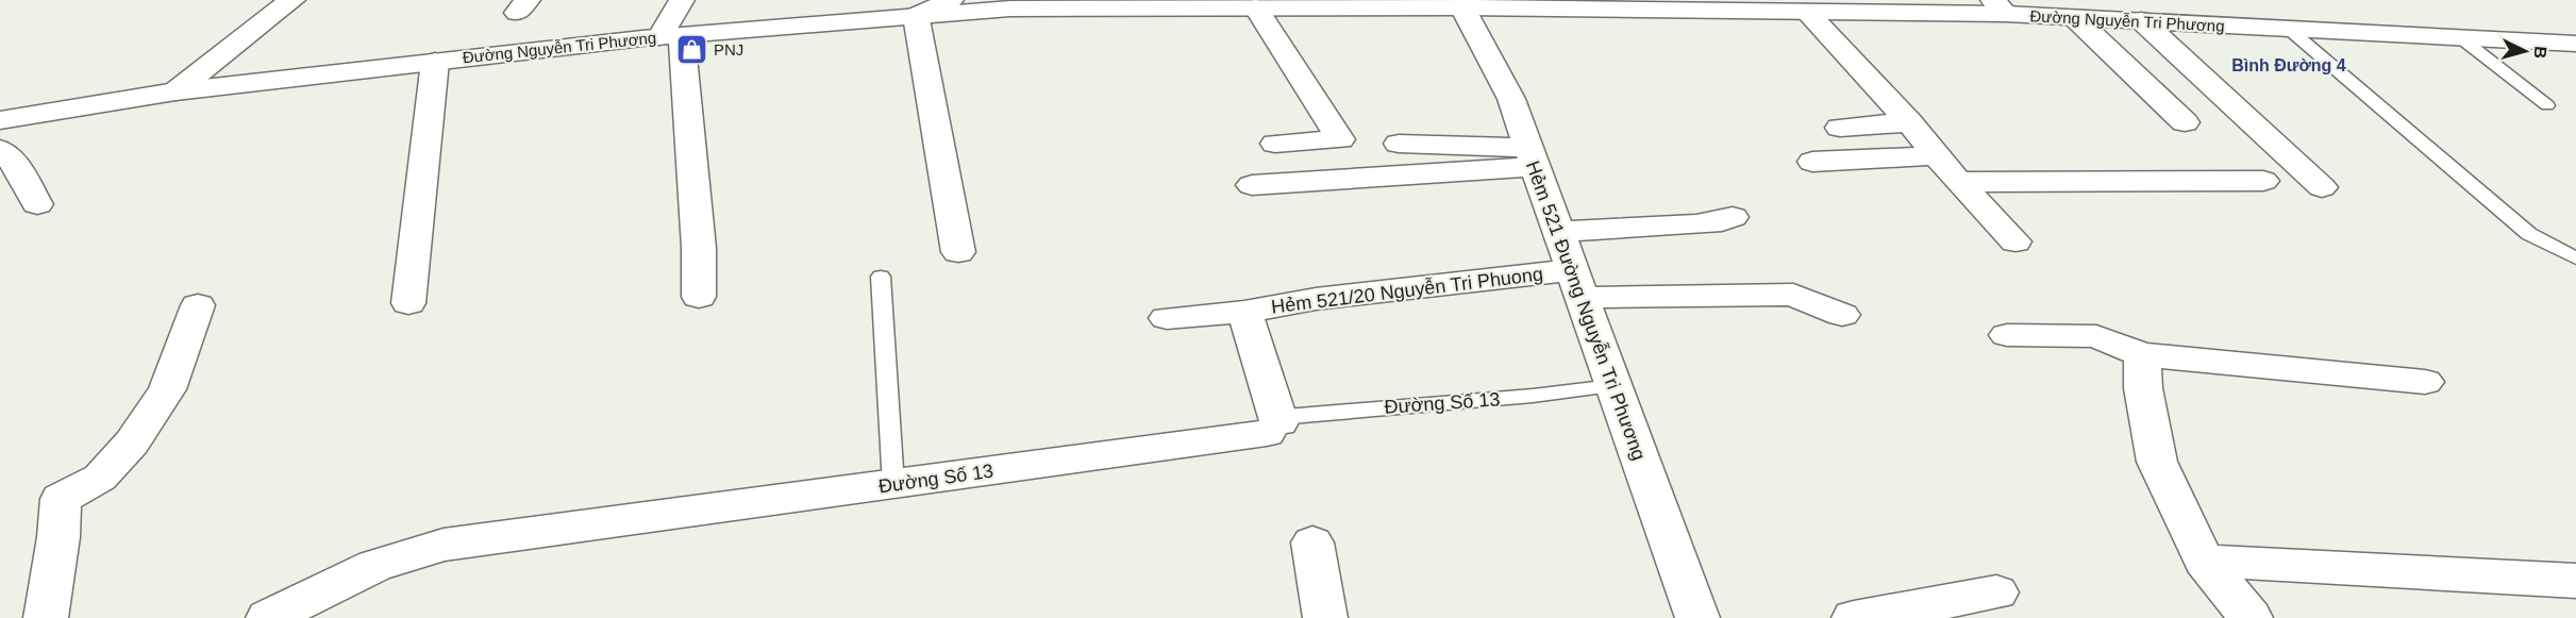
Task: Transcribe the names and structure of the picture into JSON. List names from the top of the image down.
{
  "streets": {
    "street": [
      "Đường Nguyễn Tri Phương",
      "Hẻm 521/20 Nguyễn Tri Phuong",
      "Hẻm 521 Đường Nguyễn Tri Phương",
      "Đường Số 13"
    ]
  },
  "crossings": [
    ["Đường Nguyễn Tri Phương", "Hẻm 521 Đường Nguyễn Tri Phương"],
    ["Hẻm 521/20 Nguyễn Tri Phuong", "Hẻm 521 Đường Nguyễn Tri Phương"],
    ["Hẻm 521/20 Nguyễn Tri Phuong", "Đường Số 13"],
    ["Hẻm 521 Đường Nguyễn Tri Phương", "Đường Số 13"]
  ],
  "districts": ["Bình Đường 4"],
  "places": {
    "shop": ["PNJ"]
  },
  "north": "right"
}
